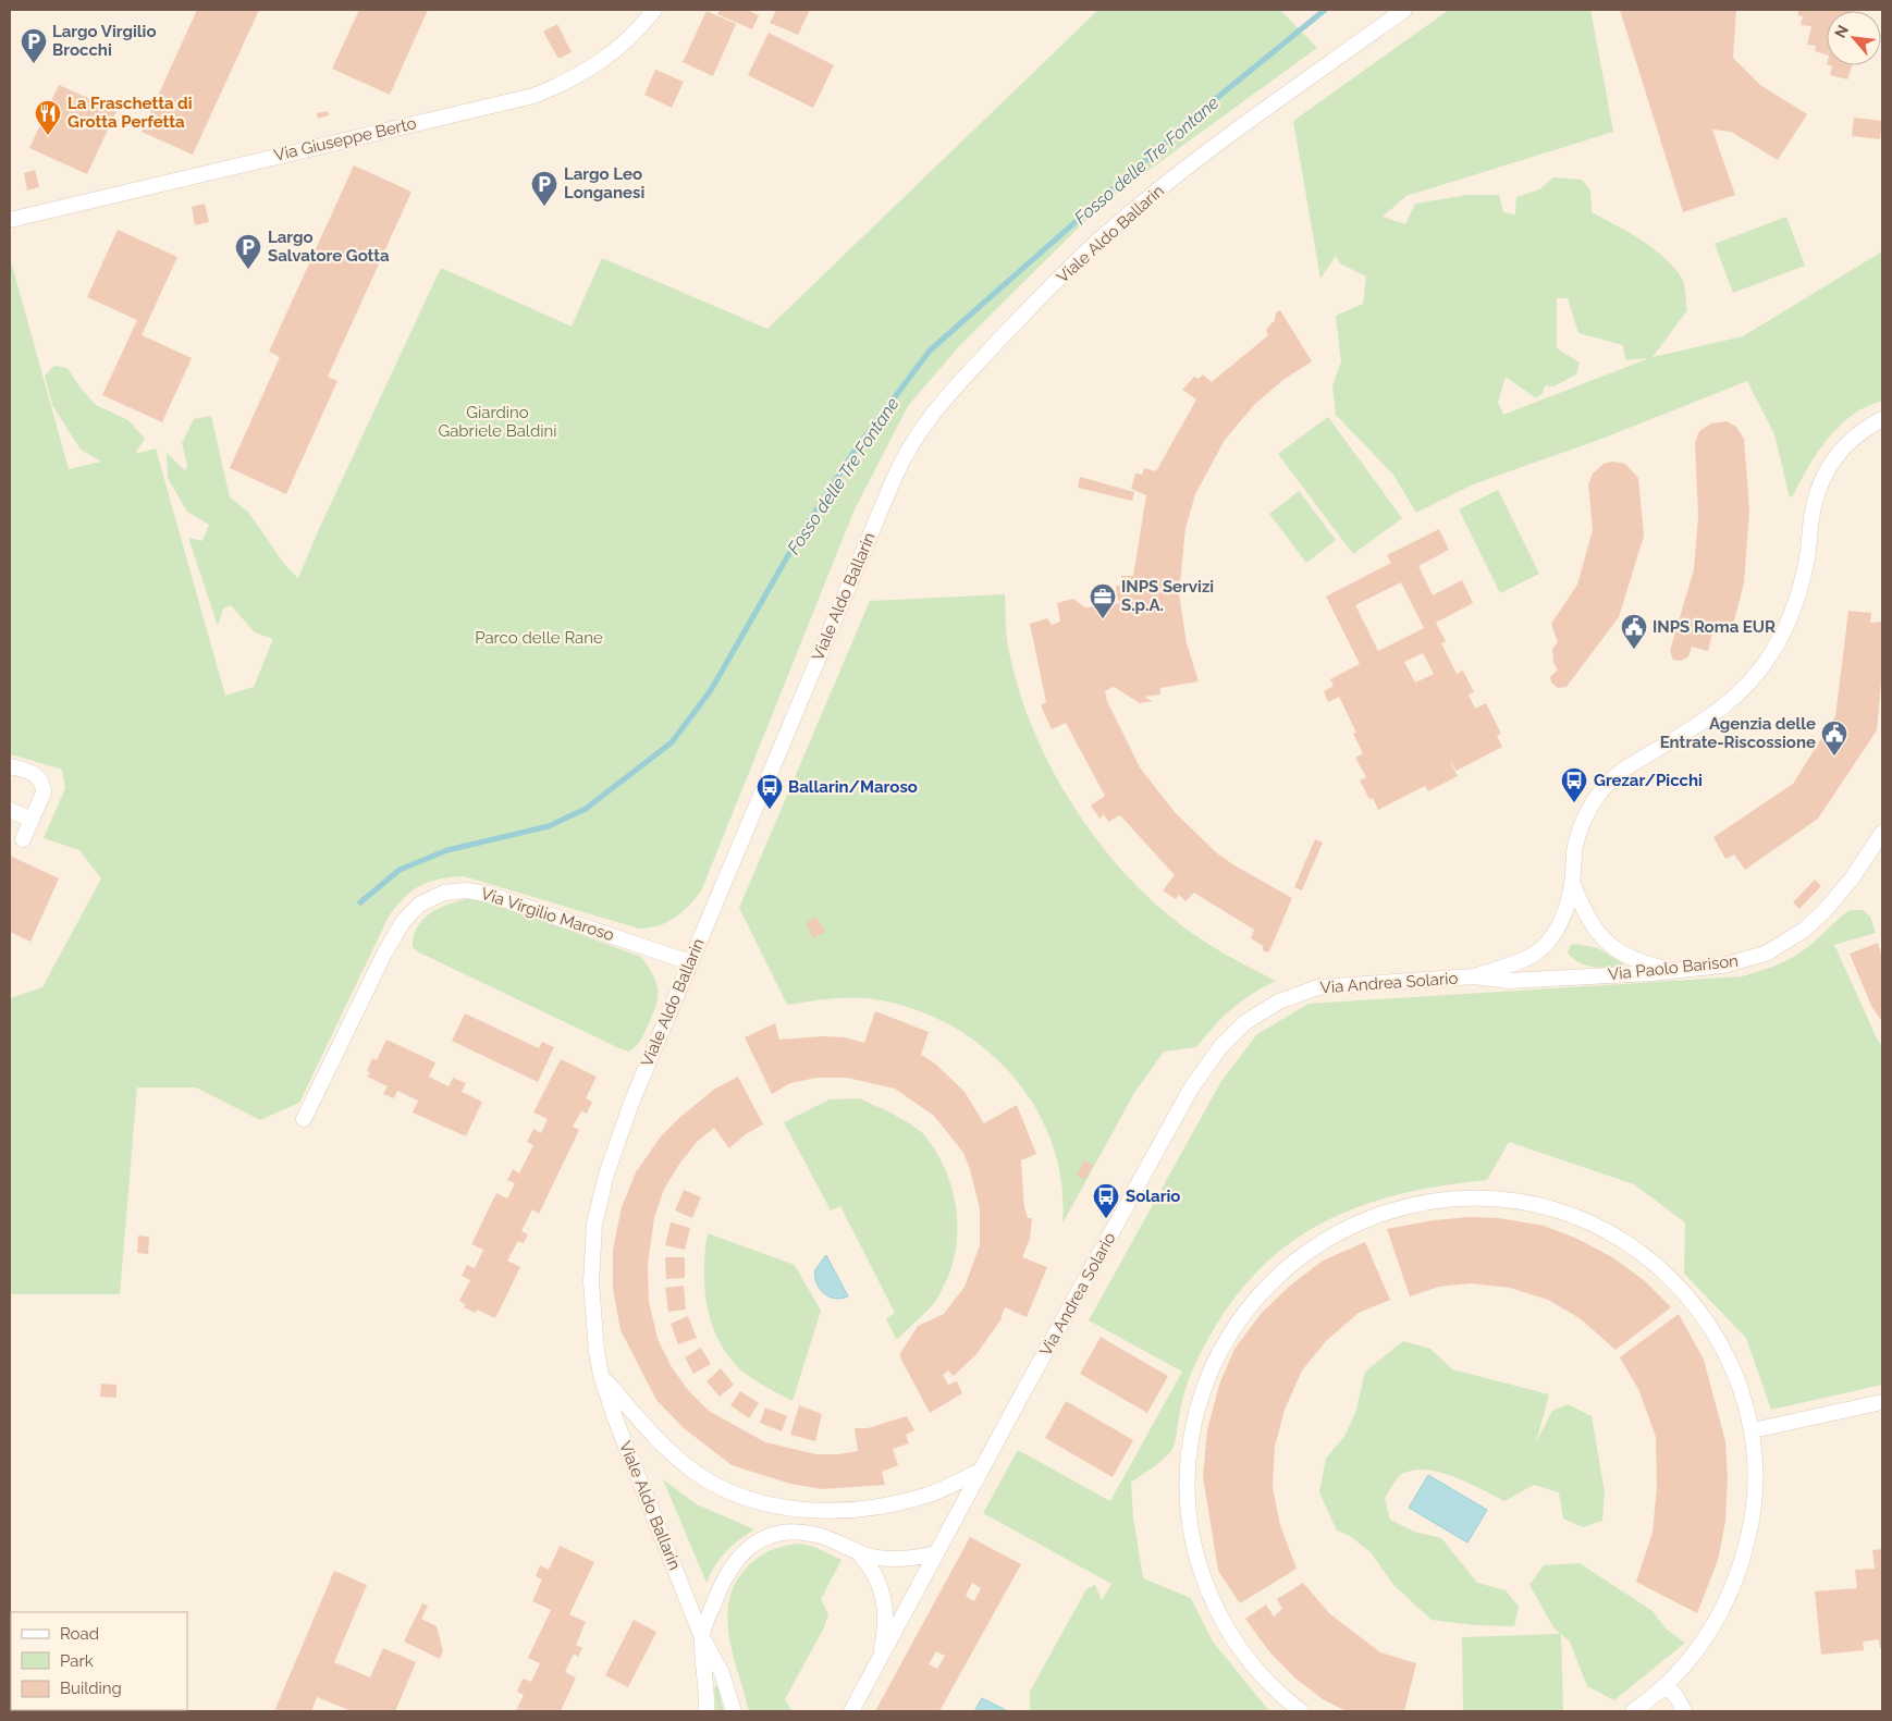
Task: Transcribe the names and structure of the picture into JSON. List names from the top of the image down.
{
  "streets": {
    "street": [
      "Via Giuseppe Berto",
      "Viale Aldo Ballarin",
      "Via Virgilio Maroso",
      "Via Paolo Barison",
      "Via Andrea Solario"
    ]
  },
  "crossings": [
    ["Viale Aldo Ballarin", "Via Virgilio Maroso"],
    ["Viale Aldo Ballarin", "Via Andrea Solario"],
    ["Via Paolo Barison", "Via Andrea Solario"]
  ],
  "water": ["Fosso delle Tre Fontane"],
  "parks": ["Giardino Gabriele Baldini", "Parco delle Rane"],
  "places": {
    "parking": ["Largo Virgilio Brocchi", "Largo Leo Longanesi", "Largo Salvatore Gotta"],
    "restaurant": ["La Fraschetta di Grotta Perfetta"],
    "office": ["INPS Servizi S.p.A."],
    "public building": ["INPS Roma EUR", "Agenzia delle Entrate-Riscossione"],
    "bus stop": ["Grezar/Picchi", "Ballarin/Maroso", "Solario"]
  },
  "legend": ["Road", "Park", "Building"],
  "north": "top left"
}
